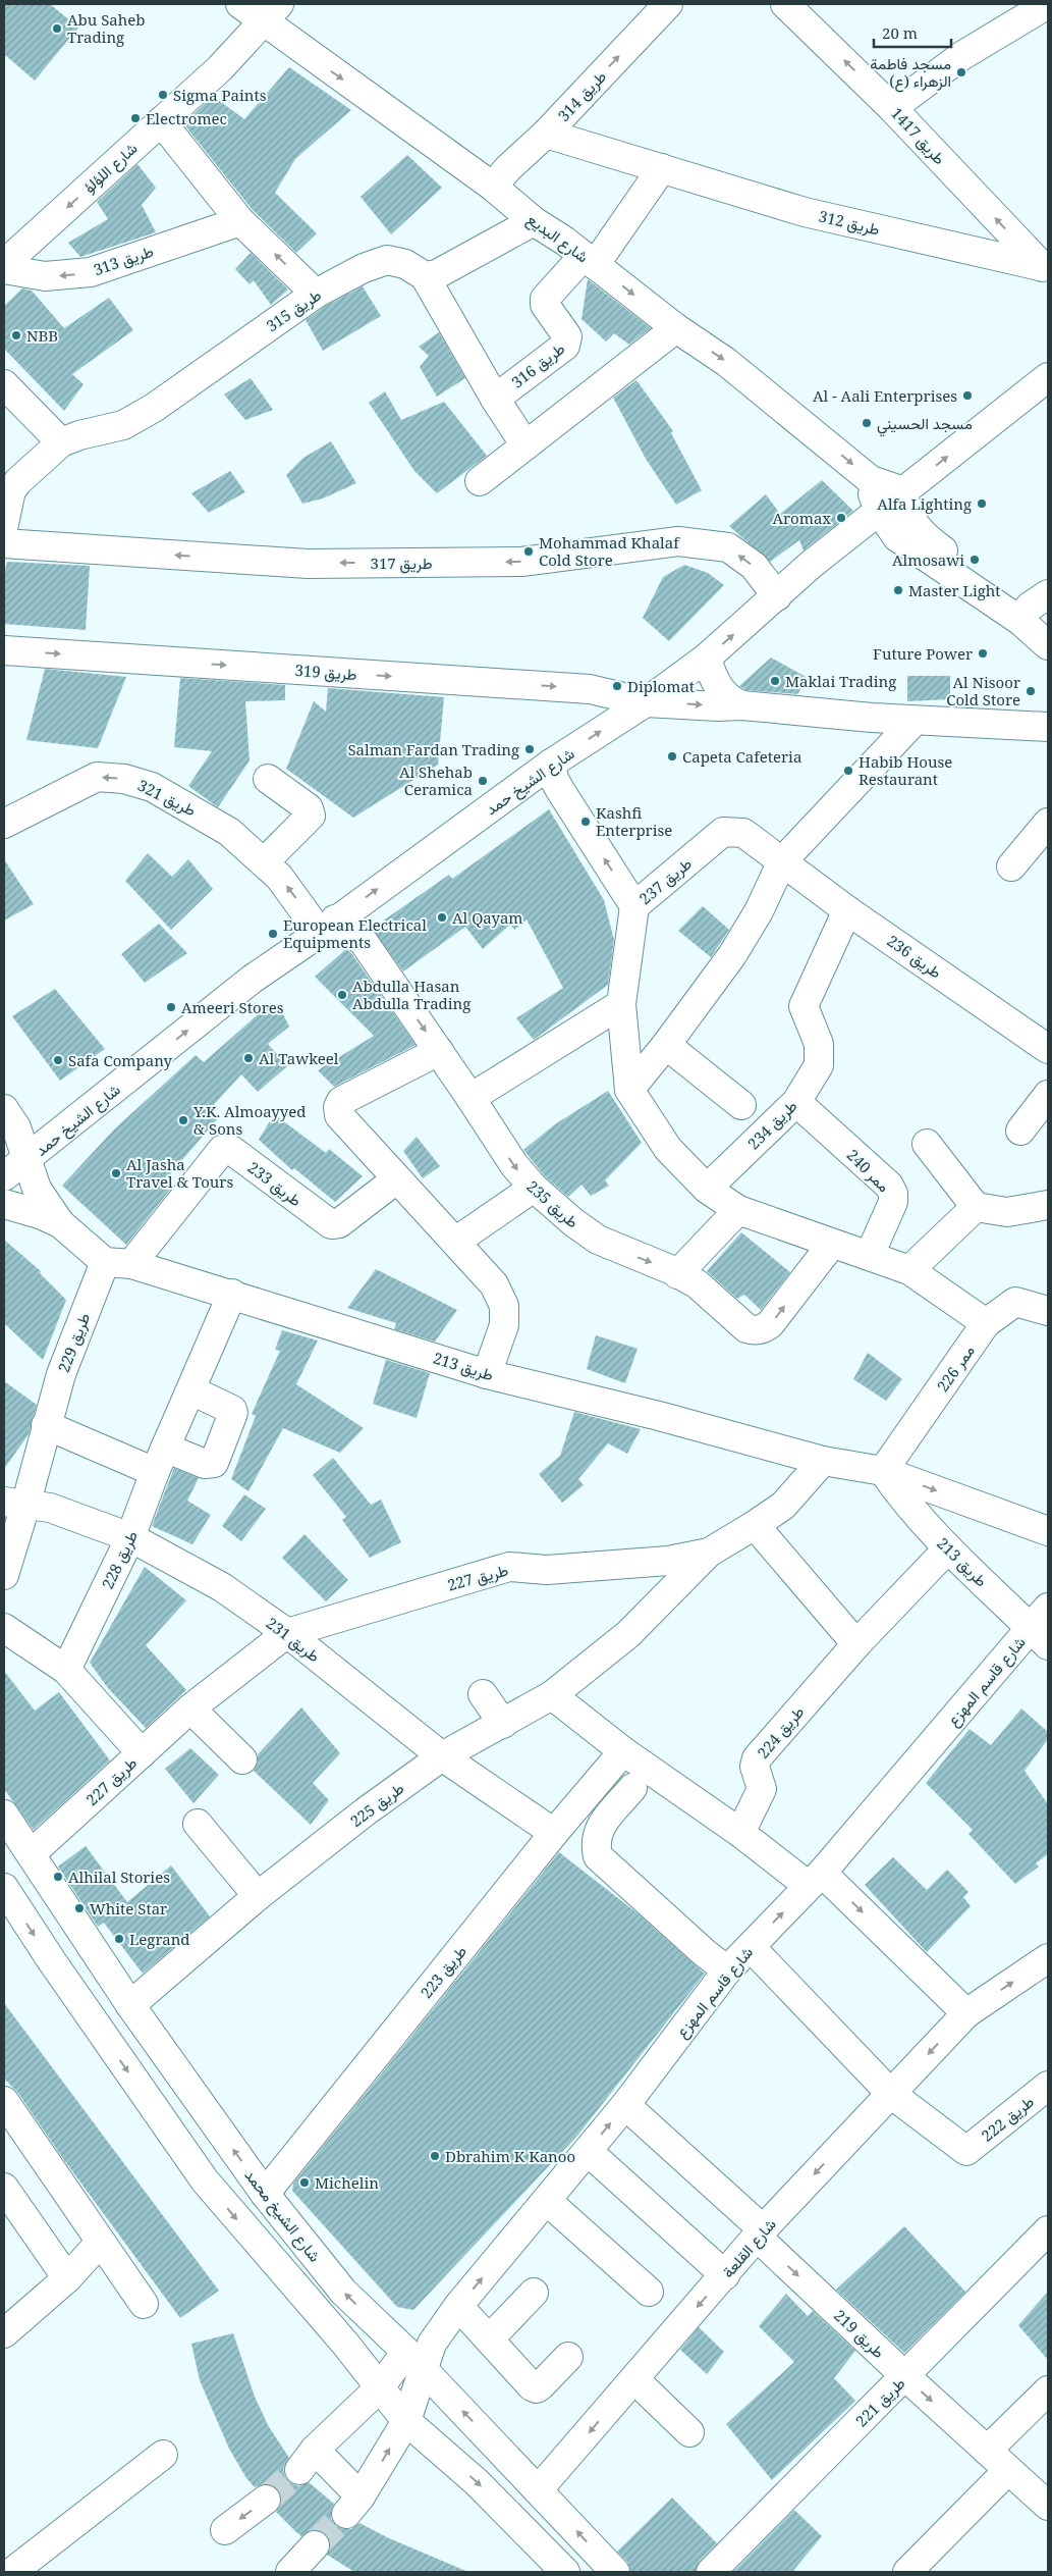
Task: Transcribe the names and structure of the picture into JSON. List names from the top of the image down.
{
  "streets": {
    "street": [
      "طريق 314",
      "طريق 1417",
      "شارع اللؤلؤ",
      "طريق 312",
      "شارع البديع",
      "طريق 313",
      "طريق 315",
      "طريق 316",
      "طريق 317",
      "طريق 319",
      "شارع الشيخ حمد",
      "طريق 321",
      "طريق 237",
      "طريق 236",
      "طريق 234",
      "ممر 240",
      "طريق 233",
      "طريق 235",
      "طريق 229",
      "طريق 213",
      "ممر 226",
      "طريق 228",
      "طريق 227",
      "طريق 231",
      "شارع قاسم المهزع",
      "طريق 224",
      "طريق 225",
      "طريق 223",
      "طريق 222",
      "شارع الشيخ محمد",
      "شارع القلعة",
      "طريق 219",
      "طريق 221"
    ]
  },
  "crossings": [
    ["طريق 314", "طريق 312"],
    ["طريق 314", "شارع البديع"],
    ["طريق 1417", "طريق 312"],
    ["شارع اللؤلؤ", "شارع البديع"],
    ["شارع البديع", "طريق 316"],
    ["شارع البديع", "شارع الشيخ حمد"],
    ["طريق 315", "طريق 316"],
    ["طريق 317", "شارع الشيخ حمد"],
    ["طريق 319", "شارع الشيخ حمد"],
    ["شارع الشيخ حمد", "طريق 321"],
    ["شارع الشيخ حمد", "طريق 237"],
    ["شارع الشيخ حمد", "طريق 235"],
    ["شارع الشيخ حمد", "طريق 213"],
    ["طريق 321", "طريق 235"],
    ["طريق 237", "طريق 236"],
    ["طريق 236", "طريق 234"],
    ["طريق 234", "ممر 240"],
    ["طريق 233", "طريق 229"],
    ["طريق 233", "طريق 213"],
    ["طريق 229", "طريق 213"],
    ["طريق 229", "طريق 231"],
    ["طريق 213", "ممر 226"],
    ["طريق 213", "طريق 228"],
    ["طريق 213", "طريق 227"],
    ["طريق 213", "شارع قاسم المهزع"],
    ["طريق 213", "طريق 224"],
    ["طريق 228", "طريق 231"],
    ["طريق 227", "طريق 231"],
    ["طريق 227", "طريق 225"],
    ["طريق 227", "شارع الشيخ محمد"],
    ["طريق 231", "طريق 225"],
    ["طريق 231", "طريق 223"],
    ["شارع قاسم المهزع", "شارع الشيخ محمد"],
    ["شارع قاسم المهزع", "طريق 219"],
    ["طريق 225", "شارع الشيخ محمد"],
    ["طريق 223", "شارع الشيخ محمد"],
    ["طريق 222", "شارع القلعة"],
    ["شارع الشيخ محمد", "شارع القلعة"],
    ["شارع القلعة", "طريق 219"],
    ["طريق 219", "طريق 221"]
  ],
  "one_way": [
    "طريق 1417",
    "شارع اللؤلؤ",
    "شارع البديع",
    "طريق 313",
    "طريق 317",
    "طريق 319",
    "طريق 321",
    "طريق 237",
    "طريق 219"
  ],
  "places": [
    "Abu Saheb Trading",
    "مسجد فاطمة الزهراء (ع)",
    "Sigma Paints",
    "Electromec",
    "NBB",
    "Al - Aali Enterprises",
    "مسجد الحسيني",
    "Alfa Lighting",
    "Aromax",
    "Mohammad Khalaf Cold Store",
    "Almosawi",
    "Master Light",
    "Future Power",
    "Maklai Trading",
    "Diplomat",
    "Al Nisoor Cold Store",
    "Salman Fardan Trading",
    "Capeta Cafeteria",
    "Habib House Restaurant",
    "Al Shehab Ceramica",
    "Kashfi Enterprise",
    "Al Qayam",
    "European Electrical Equipments",
    "Abdulla Hasan Abdulla Trading",
    "Ameeri Stores",
    "Al Tawkeel",
    "Safa Company",
    "Y.K. Almoayyed & Sons",
    "Al Jasha Travel & Tours",
    "Alhilal Stories",
    "White Star",
    "Legrand",
    "Dbrahim K Kanoo",
    "Michelin"
  ],
  "scale_bar": "20 m"
}
